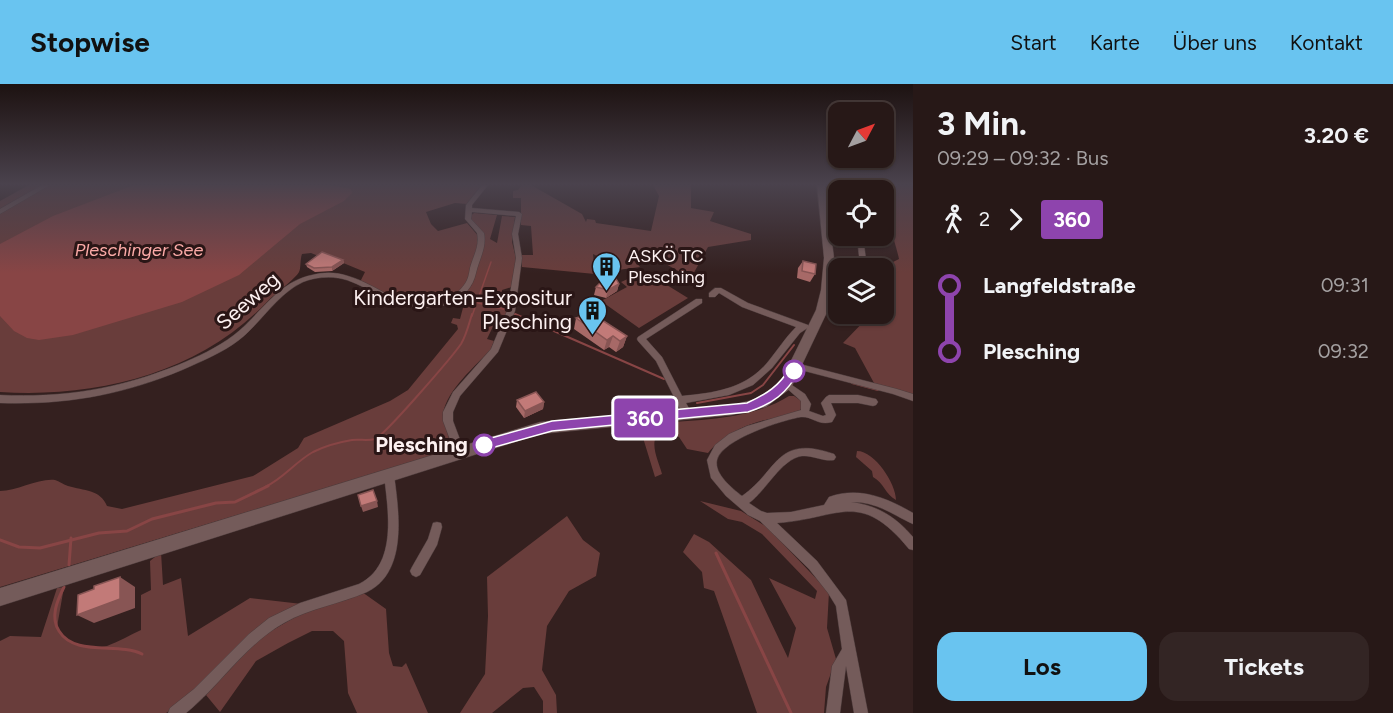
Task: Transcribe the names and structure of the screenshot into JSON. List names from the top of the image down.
{
  "streets": {
    "street": ["Seeweg"]
  },
  "water": ["Pleschinger See"],
  "places": {
    "building": ["ASKÖ TC Plesching", "Kindergarten-Expositur Plesching"],
    "other": ["Plesching"]
  },
  "lines": ["bus line 360"],
  "north": "top right",
  "page": {
    "header": "Stopwise",
    "nav": [
      "Start",
      "Karte",
      "Über uns",
      "Kontakt"
    ],
    "on_map": "360",
    "heading": ["3 Min.", "09:29 – 09:32 · Bus", "3.20 €"],
    "legs": ["2", "360"],
    "list": [
      {
        "name": "Langfeldstraße",
        "value": "09:31"
      },
      {
        "name": "Plesching",
        "value": "09:32"
      }
    ],
    "buttons": ["Los", "Tickets"]
  }
}
